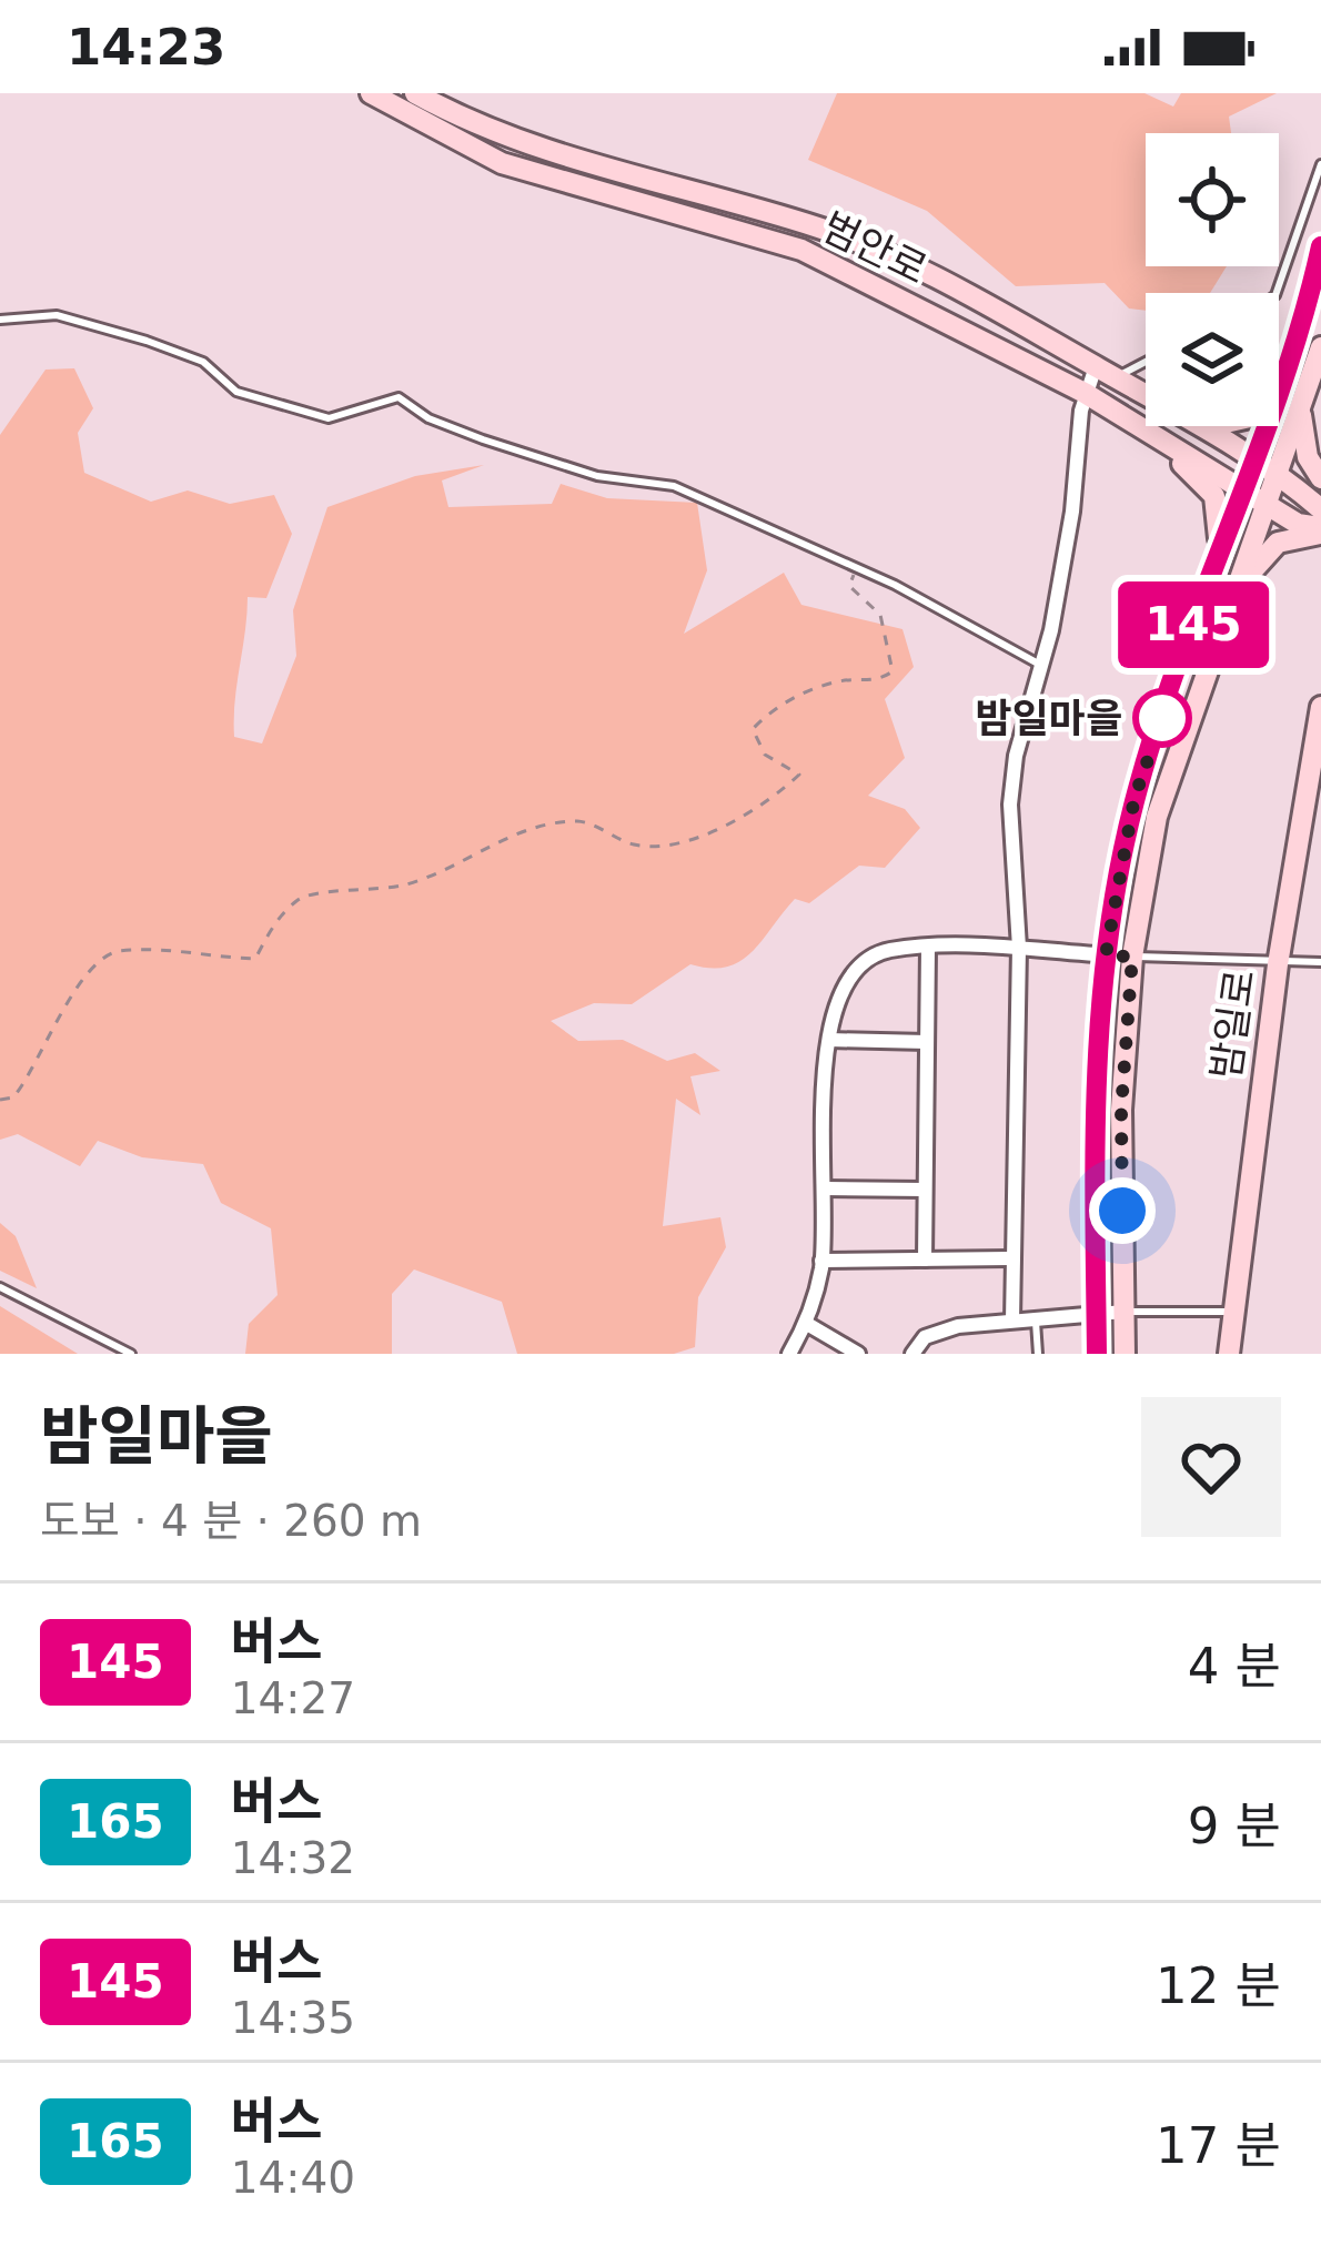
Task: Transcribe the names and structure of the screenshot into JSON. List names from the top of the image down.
{
  "streets": {
    "main road": ["범안로", "밤일로"]
  },
  "places": ["밤일마을"],
  "lines": ["bus line 145"],
  "page": {
    "status": "14:23",
    "on_map": "145",
    "heading": ["밤일마을", "도보 · 4 분 · 260 m"],
    "list": [
      {
        "mark": "145",
        "name": "버스",
        "note": "14:27",
        "value": "4 분"
      },
      {
        "mark": "165",
        "name": "버스",
        "note": "14:32",
        "value": "9 분"
      },
      {
        "mark": "145",
        "name": "버스",
        "note": "14:35",
        "value": "12 분"
      },
      {
        "mark": "165",
        "name": "버스",
        "note": "14:40",
        "value": "17 분"
      }
    ]
  }
}
